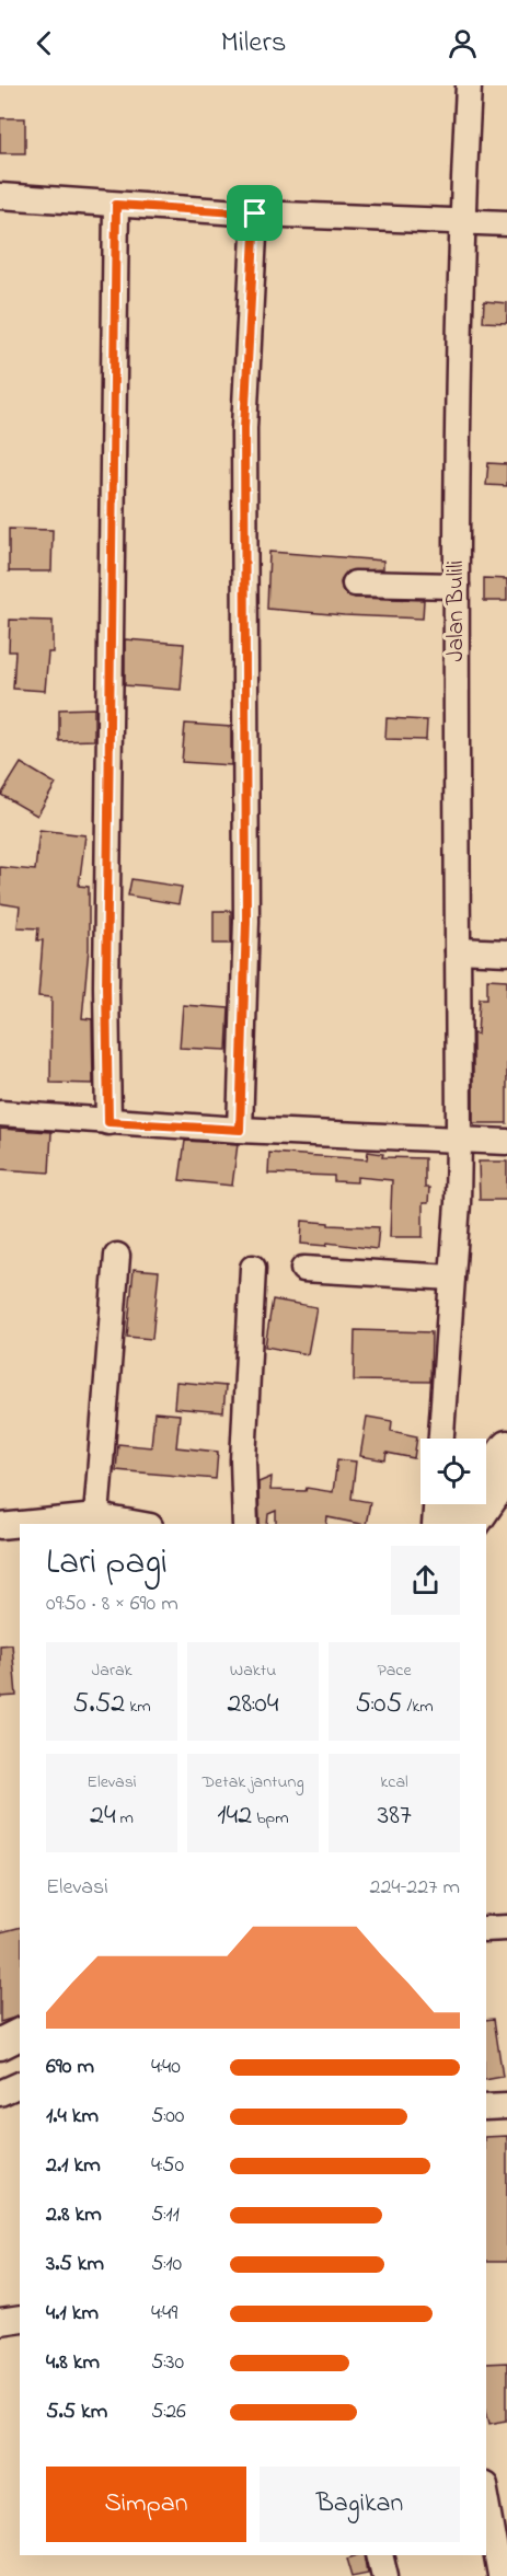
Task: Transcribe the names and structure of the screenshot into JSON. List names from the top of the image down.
{
  "streets": {
    "street": ["Jalan Bulili"]
  },
  "page": {
    "header": "Milers",
    "heading": ["Lari pagi", "09:50 · 8 × 690 m"],
    "stats": [
      ["Jarak", "5.52 km"],
      ["Waktu", "28:04"],
      ["Pace", "5:05 /km"],
      ["Elevasi", "24 m"],
      ["Detak jantung", "142 bpm"],
      ["kcal", "387"]
    ],
    "chart": ["Elevasi", "224–227 m"],
    "list": [
      {
        "name": "690 m",
        "note": "4:40"
      },
      {
        "name": "1.4 km",
        "note": "5:00"
      },
      {
        "name": "2.1 km",
        "note": "4:50"
      },
      {
        "name": "2.8 km",
        "note": "5:11"
      },
      {
        "name": "3.5 km",
        "note": "5:10"
      },
      {
        "name": "4.1 km",
        "note": "4:49"
      },
      {
        "name": "4.8 km",
        "note": "5:30"
      },
      {
        "name": "5.5 km",
        "note": "5:26"
      }
    ],
    "buttons": ["Simpan", "Bagikan"]
  }
}
